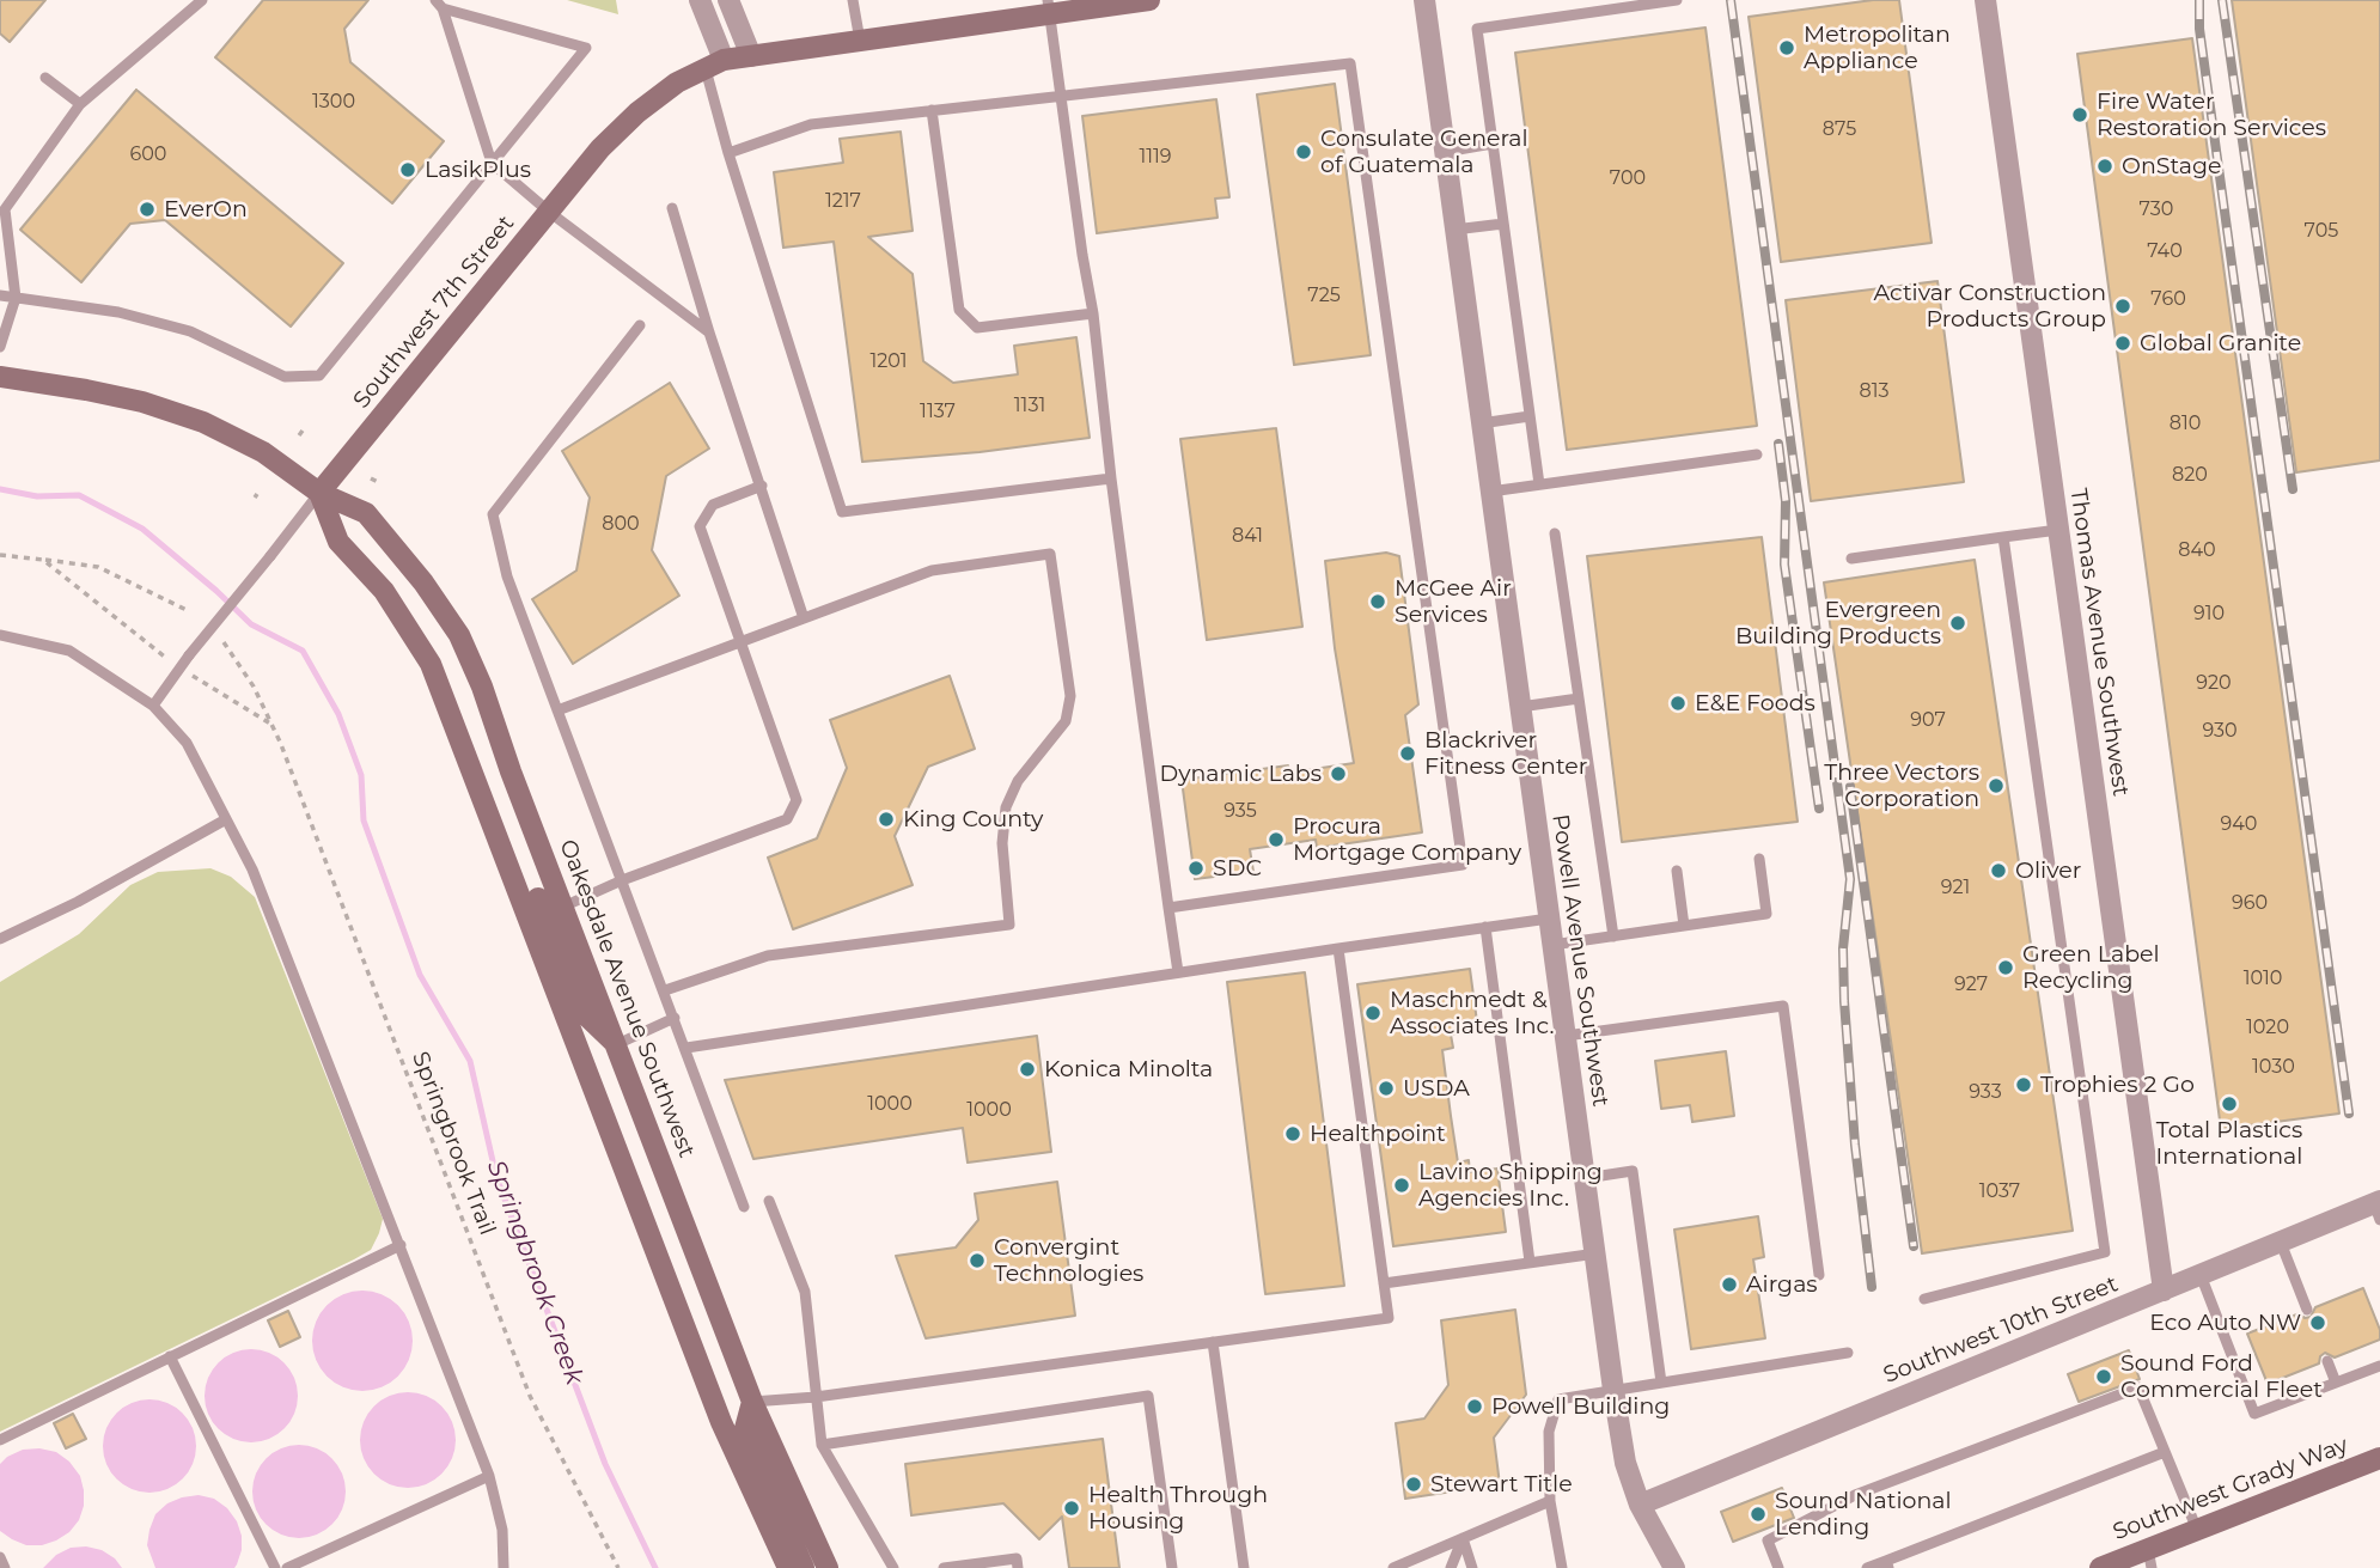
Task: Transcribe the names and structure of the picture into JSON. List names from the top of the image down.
{
  "streets": {
    "street": [
      "Southwest 7th Street",
      "Thomas Avenue Southwest",
      "Powell Avenue Southwest",
      "Oakesdale Avenue Southwest",
      "Southwest 10th Street",
      "Southwest Grady Way"
    ],
    "path": ["Springbrook Trail"]
  },
  "crossings": [
    ["Southwest 7th Street", "Oakesdale Avenue Southwest"],
    ["Thomas Avenue Southwest", "Southwest 10th Street"],
    ["Powell Avenue Southwest", "Southwest 10th Street"]
  ],
  "water": ["Springbrook Creek"],
  "places": [
    "Metropolitan Appliance",
    "Fire Water Restoration Services",
    "Consulate General of Guatemala",
    "OnStage",
    "LasikPlus",
    "EverOn",
    "Activar Construction Products Group",
    "Global Granite",
    "McGee Air Services",
    "Evergreen Building Products",
    "E&E Foods",
    "Blackriver Fitness Center",
    "Dynamic Labs",
    "Three Vectors Corporation",
    "King County",
    "Procura Mortgage Company",
    "SDC",
    "Oliver",
    "Green Label Recycling",
    "Maschmedt & Associates Inc.",
    "Konica Minolta",
    "Trophies 2 Go",
    "USDA",
    "Total Plastics International",
    "Healthpoint",
    "Lavino Shipping Agencies Inc.",
    "Convergint Technologies",
    "Airgas",
    "Eco Auto NW",
    "Sound Ford Commercial Fleet",
    "Powell Building",
    "Stewart Title",
    "Health Through Housing",
    "Sound National Lending"
  ],
  "house_numbers": [
    "1300",
    "875",
    "600",
    "1119",
    "700",
    "1217",
    "730",
    "705",
    "740",
    "725",
    "760",
    "1201",
    "813",
    "1131",
    "1137",
    "810",
    "820",
    "800",
    "841",
    "840",
    "910",
    "920",
    "907",
    "930",
    "935",
    "940",
    "921",
    "960",
    "1010",
    "927",
    "1020",
    "1030",
    "933",
    "1000",
    "1000",
    "1037"
  ]
}
